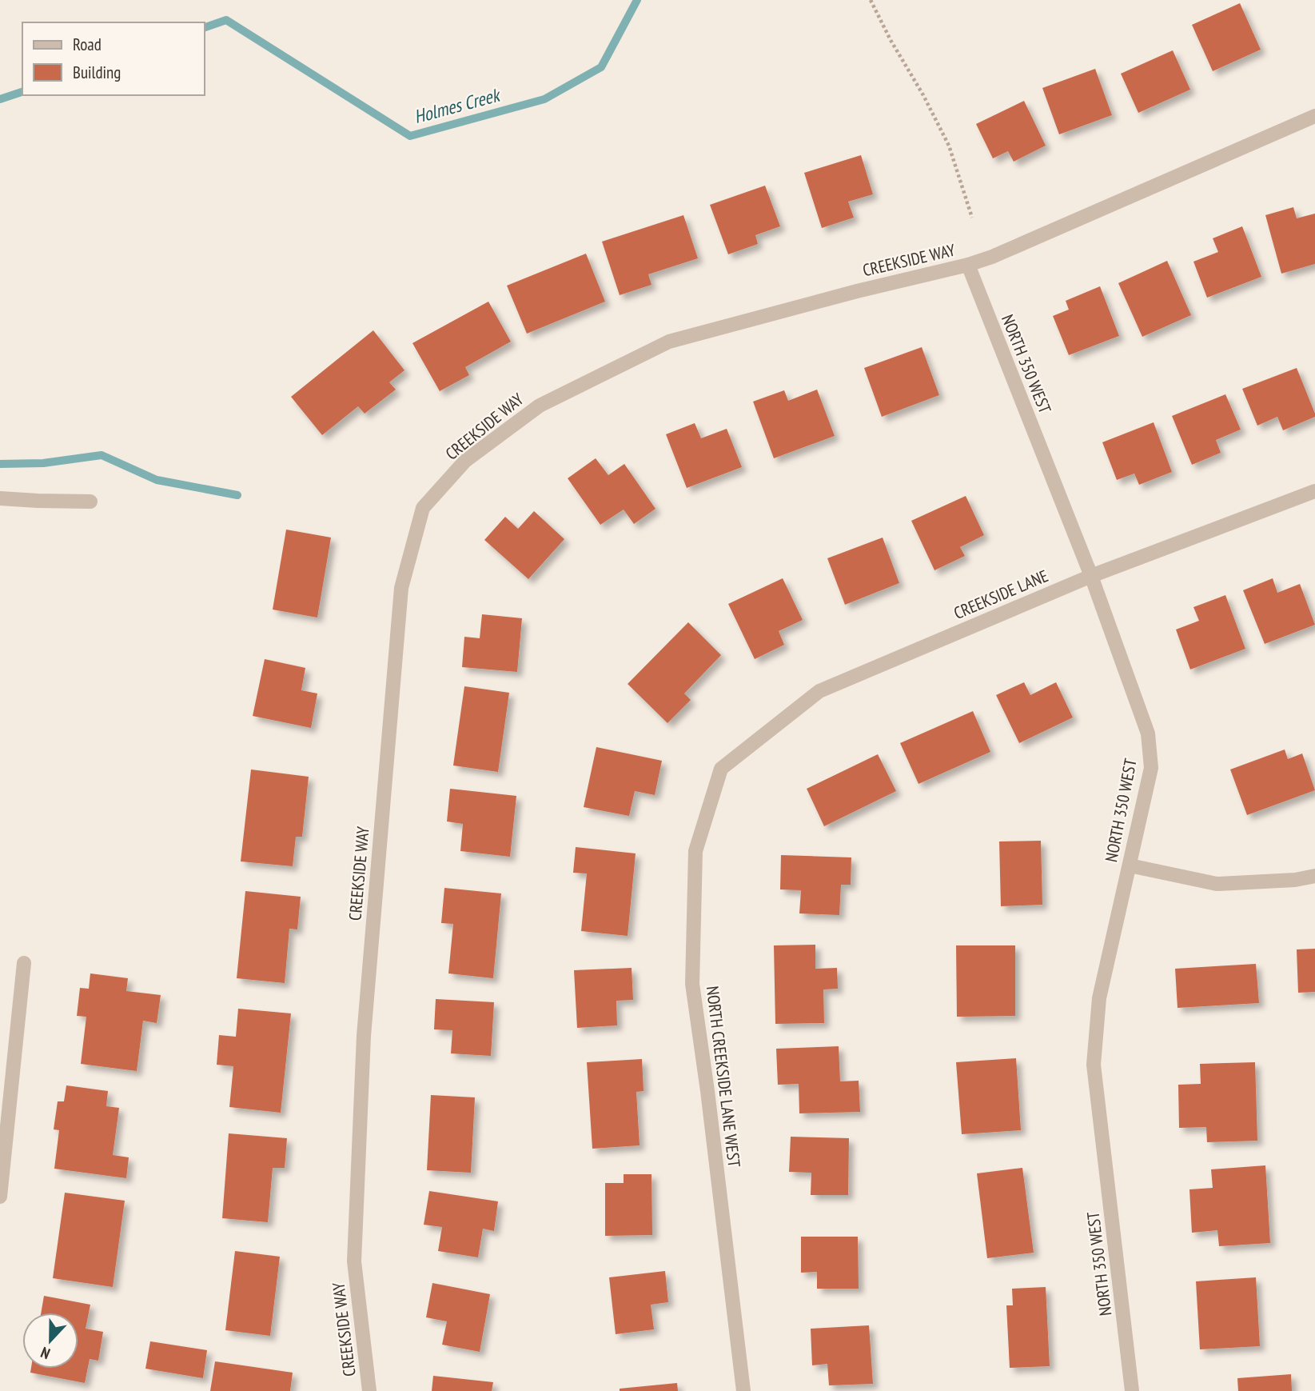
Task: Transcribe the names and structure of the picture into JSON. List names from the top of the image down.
{
  "streets": {
    "street": [
      "CREEKSIDE WAY",
      "NORTH 350 WEST",
      "CREEKSIDE LANE",
      "NORTH CREEKSIDE LANE WEST"
    ]
  },
  "crossings": [
    ["CREEKSIDE WAY", "NORTH 350 WEST"],
    ["NORTH 350 WEST", "CREEKSIDE LANE"],
    ["CREEKSIDE LANE", "NORTH CREEKSIDE LANE WEST"]
  ],
  "water": ["Holmes Creek"],
  "legend": ["Road", "Building"],
  "north": "bottom"
}
